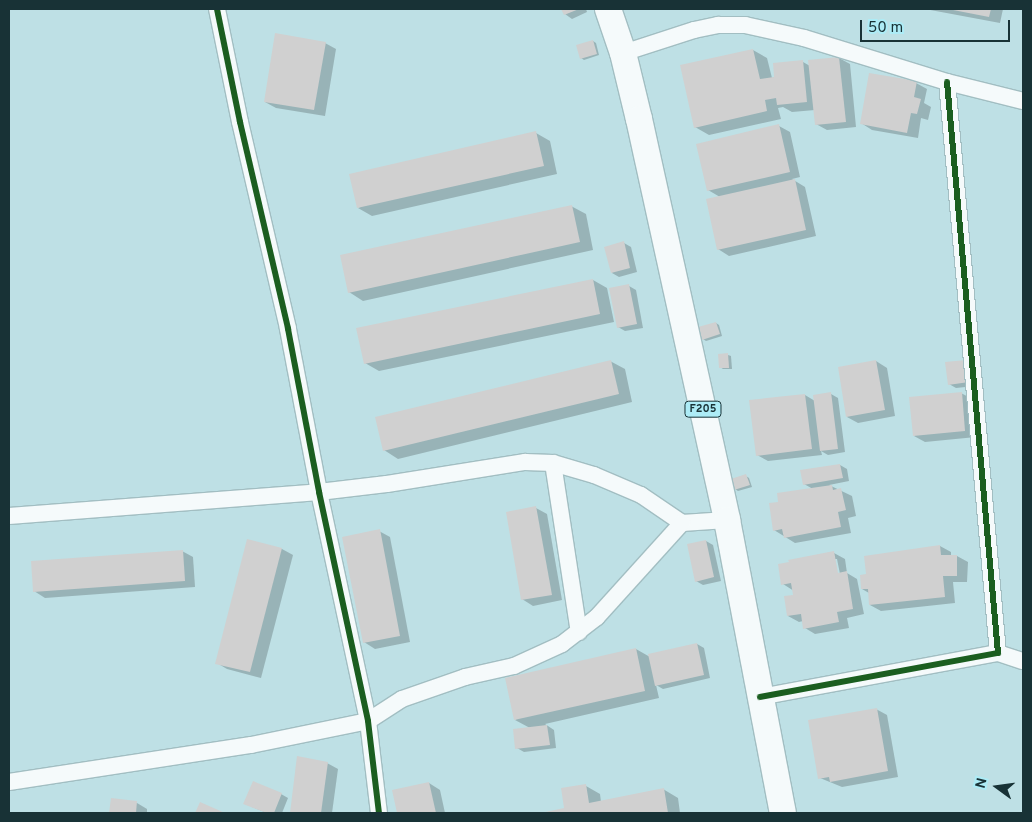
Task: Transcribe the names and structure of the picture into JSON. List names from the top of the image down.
{
  "streets": {
    "main road": ["F205"]
  },
  "scale_bar": "50 m",
  "north": "left"
}
